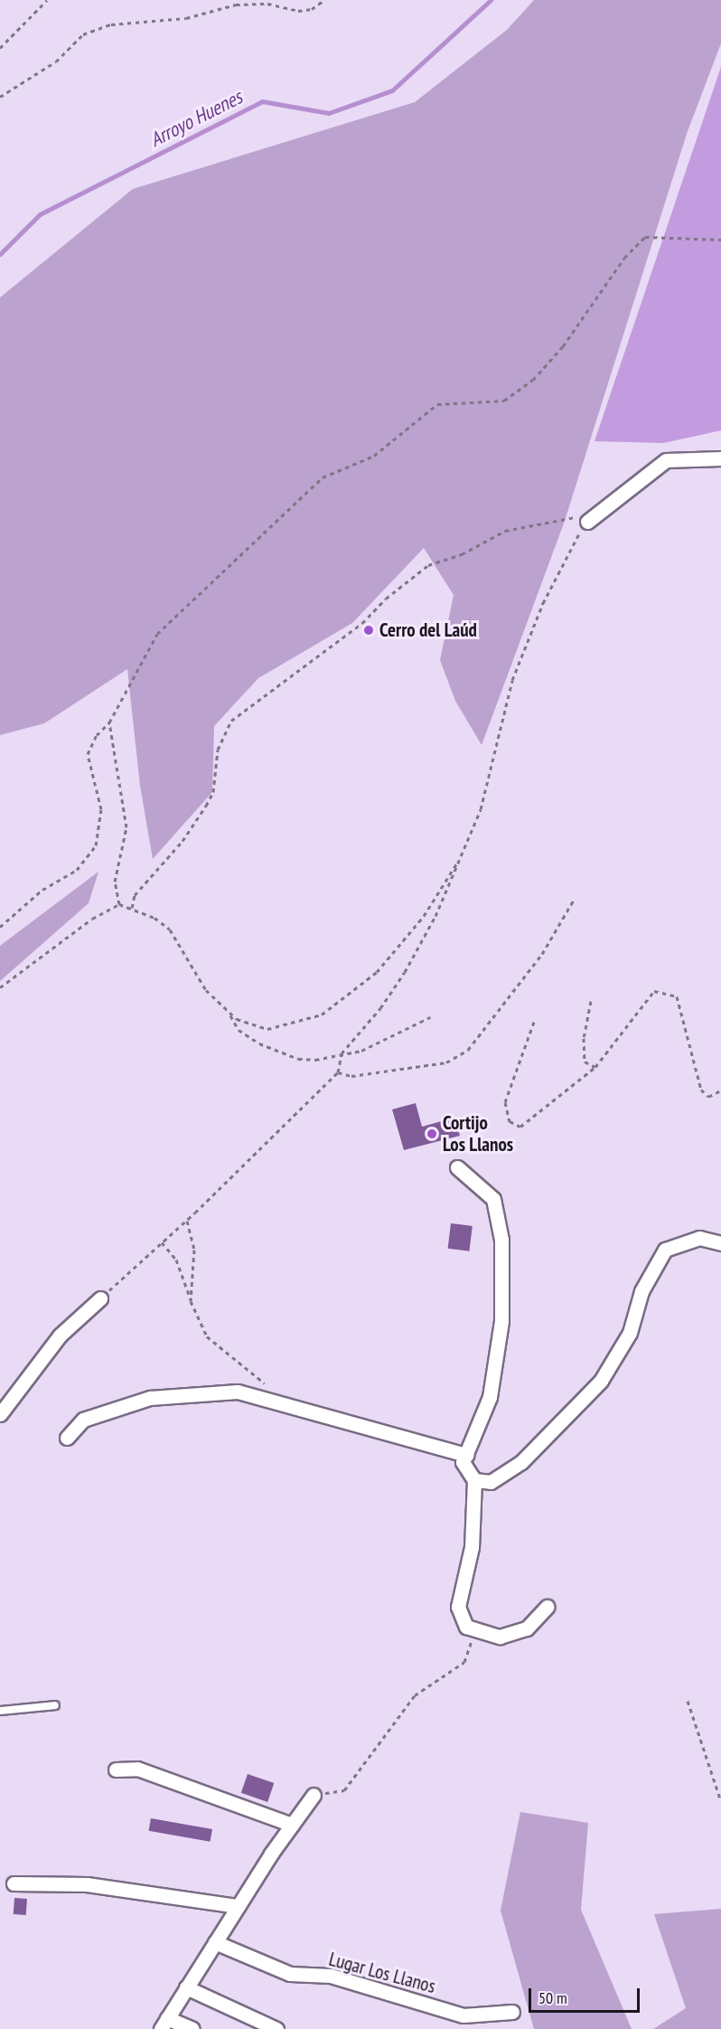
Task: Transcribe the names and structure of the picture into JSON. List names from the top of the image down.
{
  "streets": {
    "street": ["Lugar Los Llanos"]
  },
  "water": ["Arroyo Huenes"],
  "places": ["Cerro del Laúd", "Cortijo Los Llanos"],
  "scale_bar": "50 m"
}
